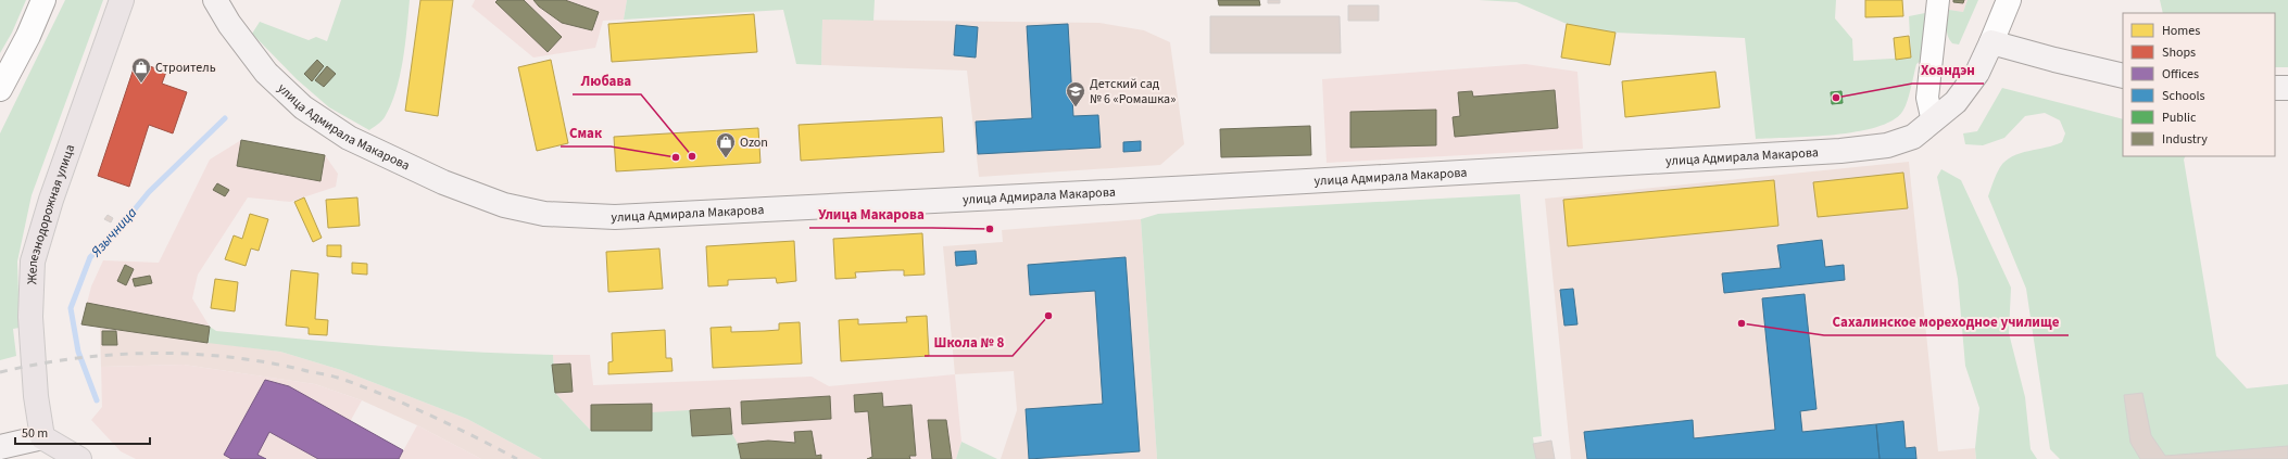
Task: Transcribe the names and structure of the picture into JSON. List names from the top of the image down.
{
  "streets": {
    "main road": ["улица Адмирала Макарова", "Железнодорожная улица"]
  },
  "water": ["Язычница"],
  "places": {
    "shop": ["Строитель", "Ozon"],
    "other": [
      "Хоандэн",
      "Любава",
      "Смак",
      "Улица Макарова",
      "Школа № 8",
      "Сахалинское мореходное училище"
    ],
    "school or university": ["Детский сад № 6 «Ромашка»"]
  },
  "legend": [
    "Homes",
    "Shops",
    "Offices",
    "Schools",
    "Public",
    "Industry"
  ],
  "scale_bar": "50 m"
}
